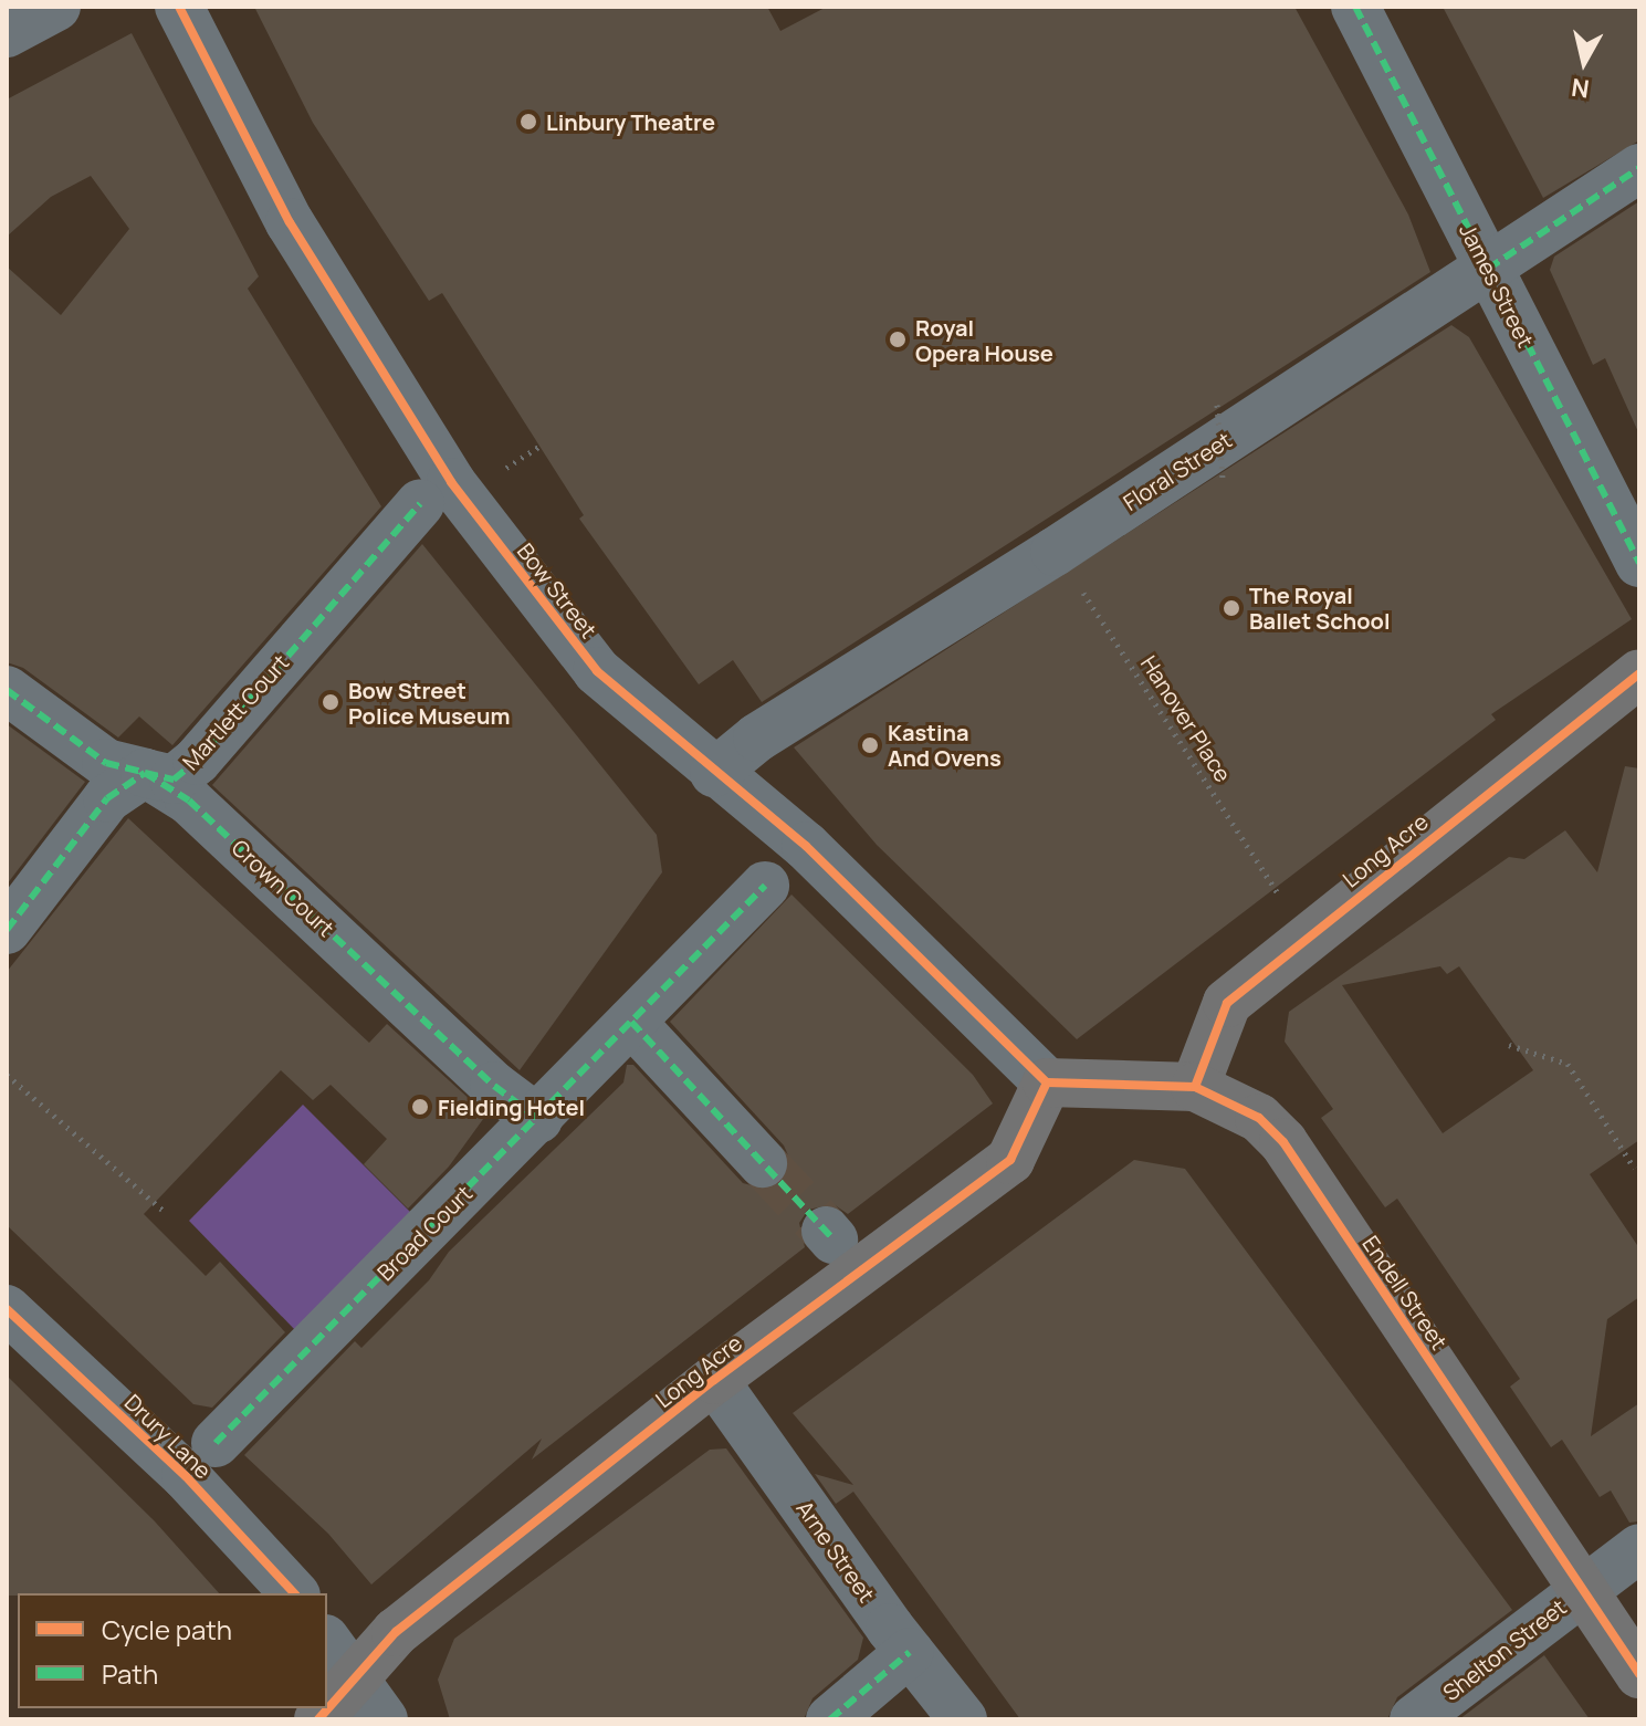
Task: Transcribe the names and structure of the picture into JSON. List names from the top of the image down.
{
  "streets": {
    "main road": ["Long Acre", "Endell Street"],
    "street": [
      "James Street",
      "Floral Street",
      "Bow Street",
      "Martlett Court",
      "Crown Court",
      "Broad Court",
      "Drury Lane",
      "Arne Street",
      "Shelton Street"
    ],
    "path": ["Hanover Place"]
  },
  "crossings": [
    ["James Street", "Floral Street"],
    ["Floral Street", "Bow Street"],
    ["Floral Street", "Hanover Place"],
    ["Bow Street", "Long Acre"],
    ["Bow Street", "Endell Street"],
    ["Martlett Court", "Crown Court"],
    ["Long Acre", "Endell Street"],
    ["Long Acre", "Arne Street"],
    ["Crown Court", "Broad Court"],
    ["Endell Street", "Shelton Street"]
  ],
  "places": [
    "Linbury Theatre",
    "Royal Opera House",
    "The Royal Ballet School",
    "Bow Street Police Museum",
    "Kastina And Ovens",
    "Fielding Hotel"
  ],
  "legend": ["Cycle path", "Path"],
  "north": "bottom"
}
